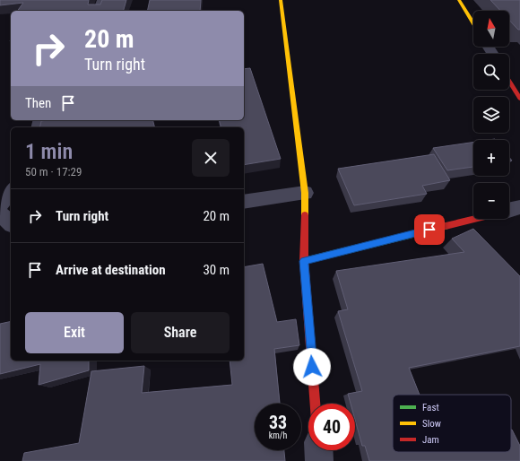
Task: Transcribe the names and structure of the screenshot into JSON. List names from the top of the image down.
{
  "legend": ["Fast", "Slow", "Jam"],
  "north": "top",
  "page": {
    "map_buttons": ["+", "−"],
    "turn": ["20 m", "Turn right"],
    "then": "Then",
    "heading": ["1 min", "50 m · 17:29"],
    "list": [
      {
        "name": "Turn right",
        "value": "20 m"
      },
      {
        "name": "Arrive at destination",
        "value": "30 m"
      }
    ],
    "buttons": ["Exit", "Share"],
    "speed": "33 km/h",
    "limit": "40"
  }
}
